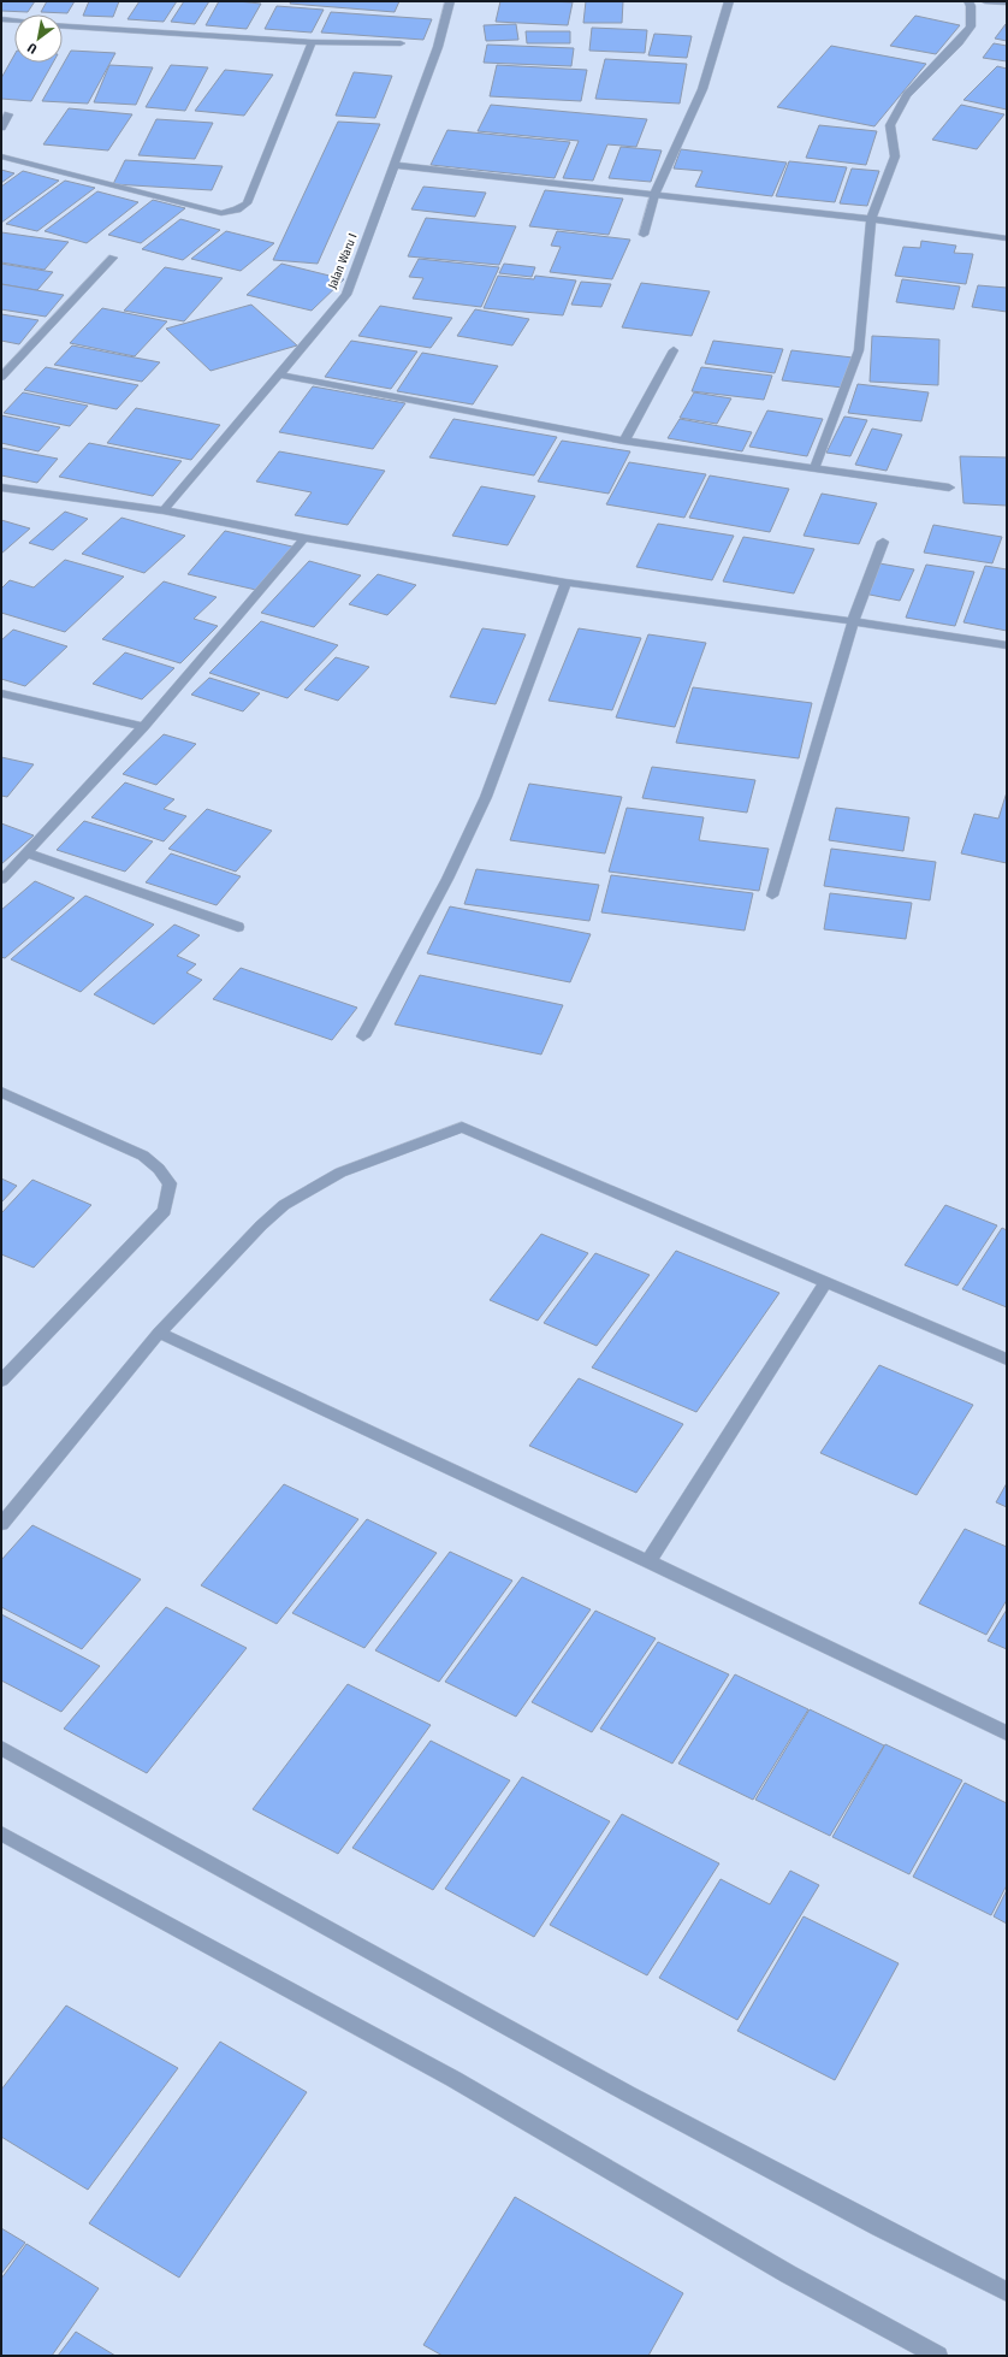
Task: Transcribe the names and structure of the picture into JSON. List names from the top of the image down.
{
  "streets": {
    "street": ["Jalan Waru I"]
  },
  "north": "bottom left"
}
